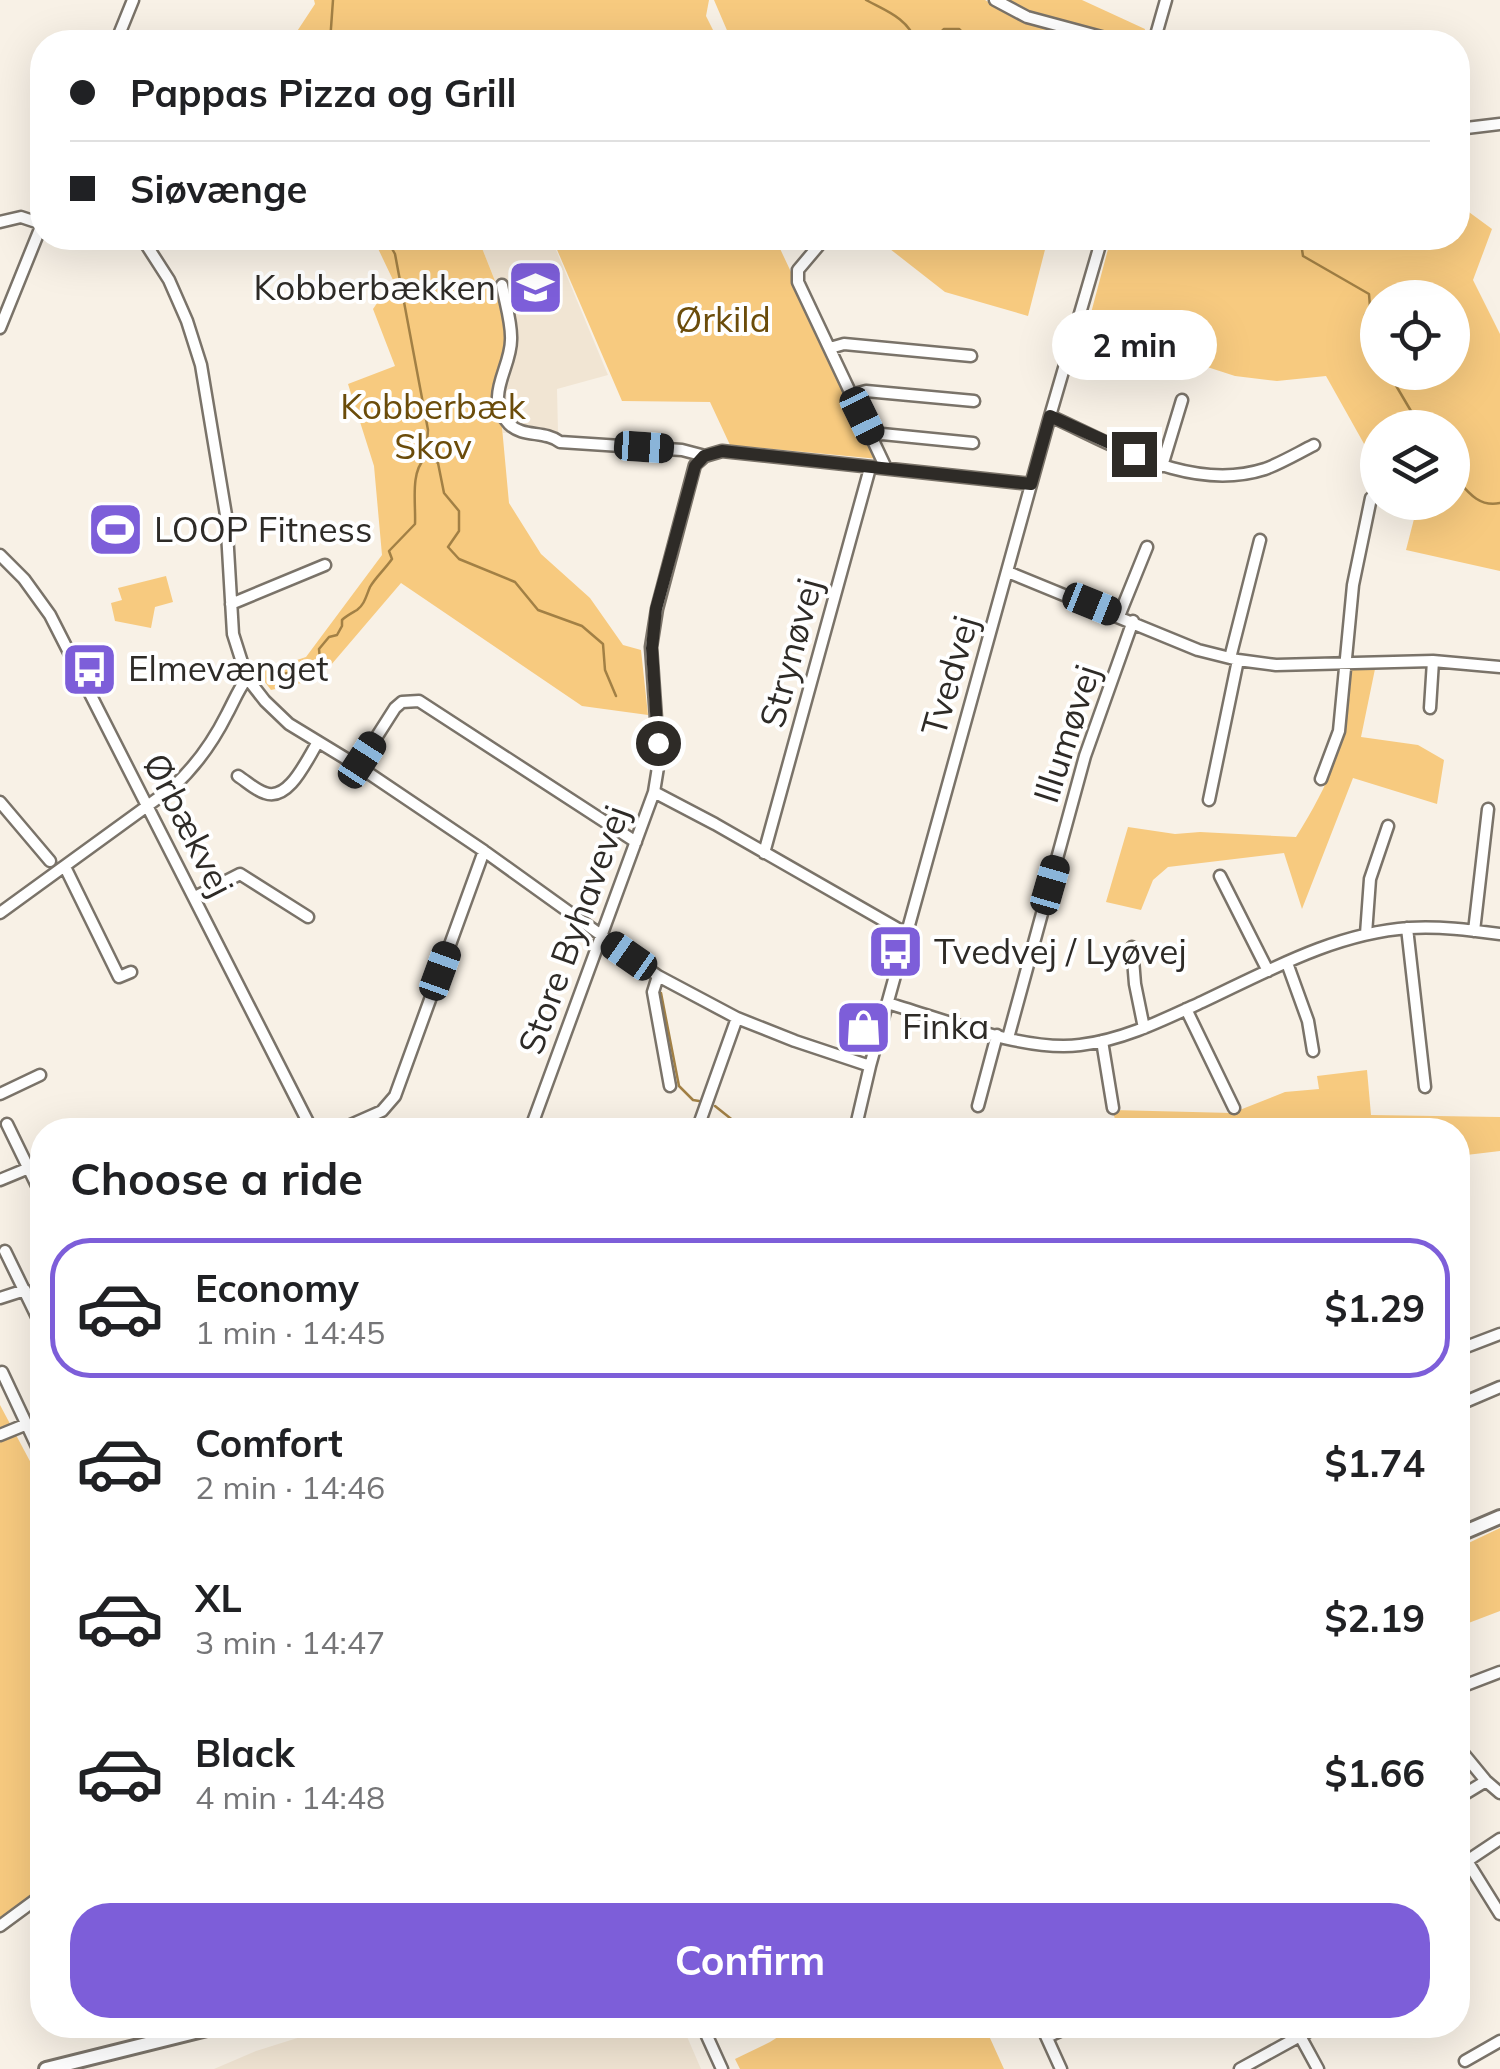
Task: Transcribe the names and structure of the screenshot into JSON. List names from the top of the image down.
{
  "streets": {
    "street": [
      "Strynøvej",
      "Tvedvej",
      "Illumøvej",
      "Ørbækvej",
      "Store Byhavevej"
    ]
  },
  "parks": ["Ørkild", "Kobberbæk Skov"],
  "places": {
    "school or university": ["Kobberbækken"],
    "sports": ["LOOP Fitness"],
    "bus stop": ["Elmevænget", "Tvedvej / Lyøvej"],
    "shop": ["Finka"]
  },
  "page": {
    "banner": ["Pappas Pizza og Grill", "Siøvænge"],
    "bubble": "2 min",
    "heading": "Choose a ride",
    "list": [
      {
        "name": "Economy",
        "note": "1 min · 14:45",
        "value": "$1.29"
      },
      {
        "name": "Comfort",
        "note": "2 min · 14:46",
        "value": "$1.74"
      },
      {
        "name": "XL",
        "note": "3 min · 14:47",
        "value": "$2.19"
      },
      {
        "name": "Black",
        "note": "4 min · 14:48",
        "value": "$1.66"
      }
    ],
    "buttons": "Confirm"
  }
}
